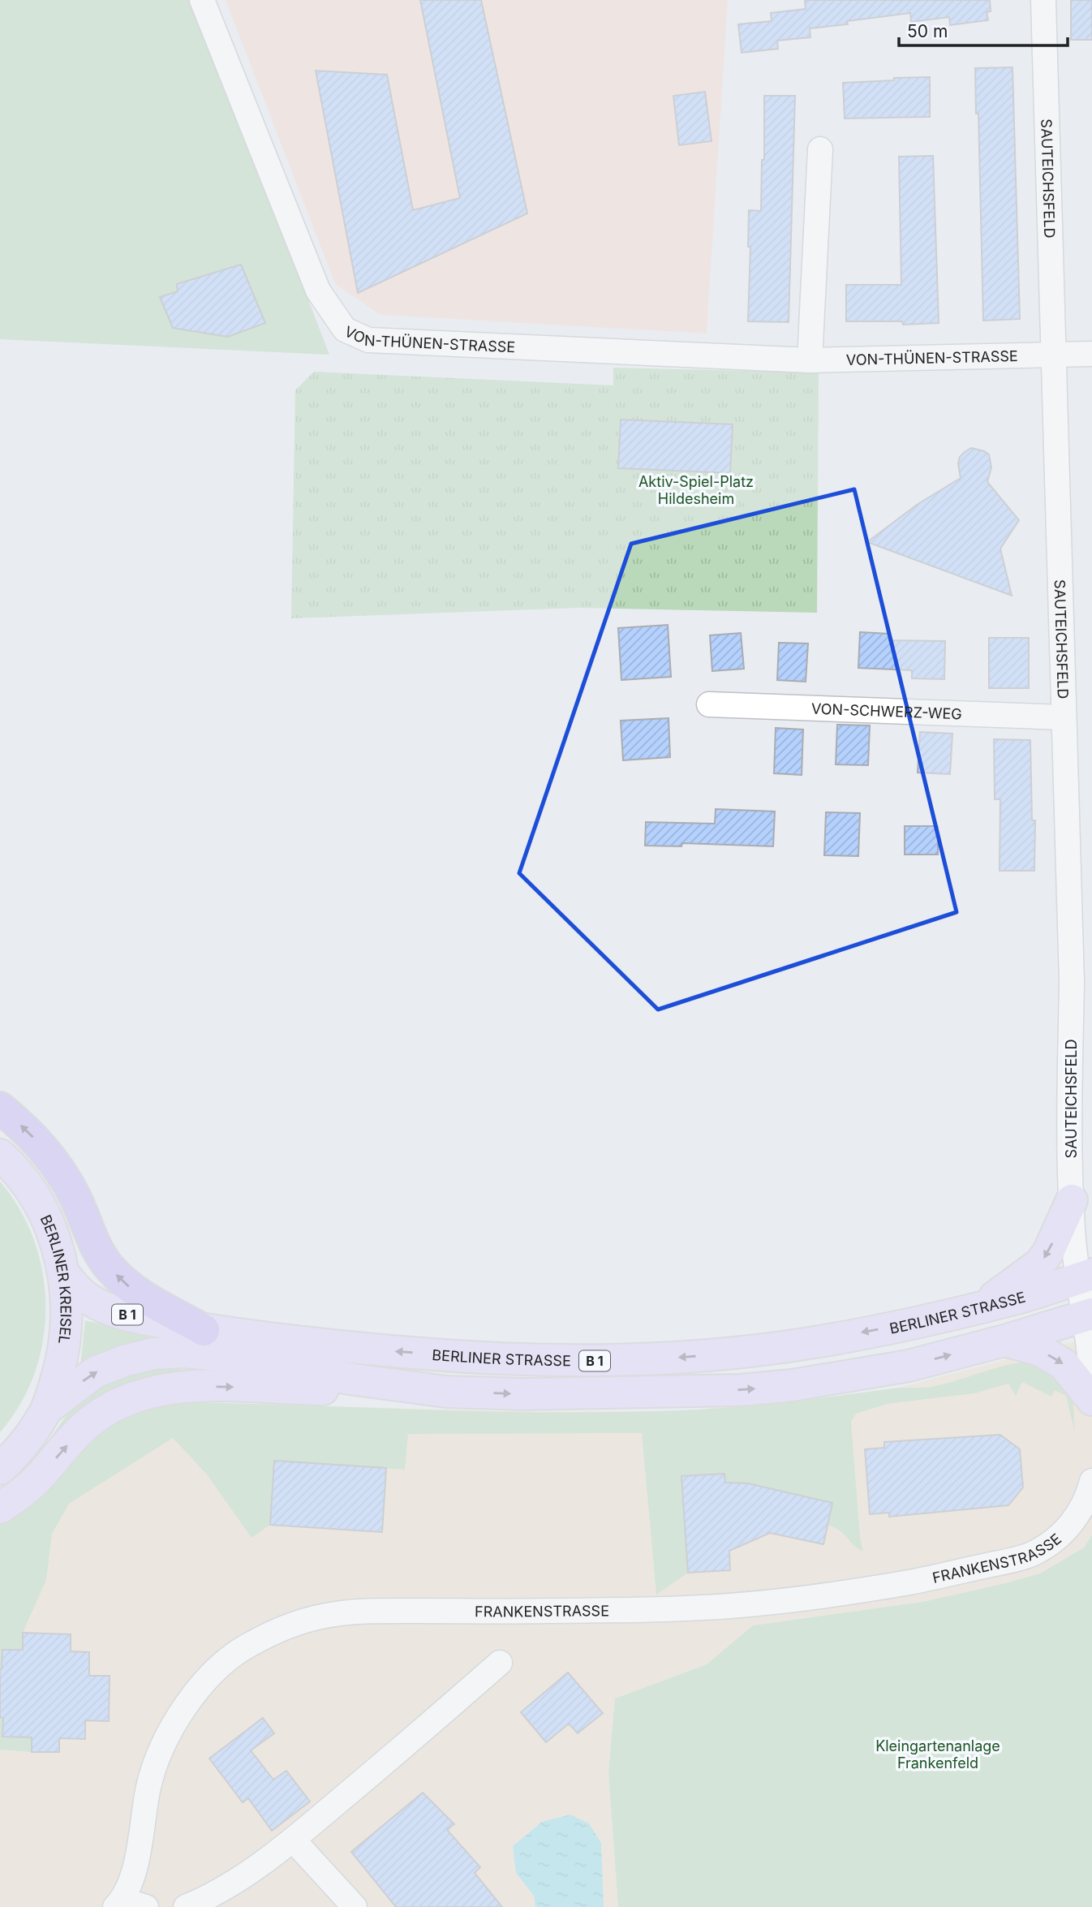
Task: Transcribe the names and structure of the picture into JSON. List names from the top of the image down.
{
  "streets": {
    "main road": ["BERLINER KREISEL", "BERLINER STRASSE", "B 1"],
    "street": [
      "SAUTEICHSFELD",
      "VON-THÜNEN-STRASSE",
      "VON-SCHWERZ-WEG",
      "FRANKENSTRASSE"
    ]
  },
  "crossings": [
    ["SAUTEICHSFELD", "VON-THÜNEN-STRASSE"],
    ["SAUTEICHSFELD", "VON-SCHWERZ-WEG"],
    ["SAUTEICHSFELD", "BERLINER STRASSE"],
    ["BERLINER KREISEL", "BERLINER STRASSE"]
  ],
  "parks": ["Aktiv-Spiel-Platz Hildesheim", "Kleingartenanlage Frankenfeld"],
  "scale_bar": "50 m"
}
